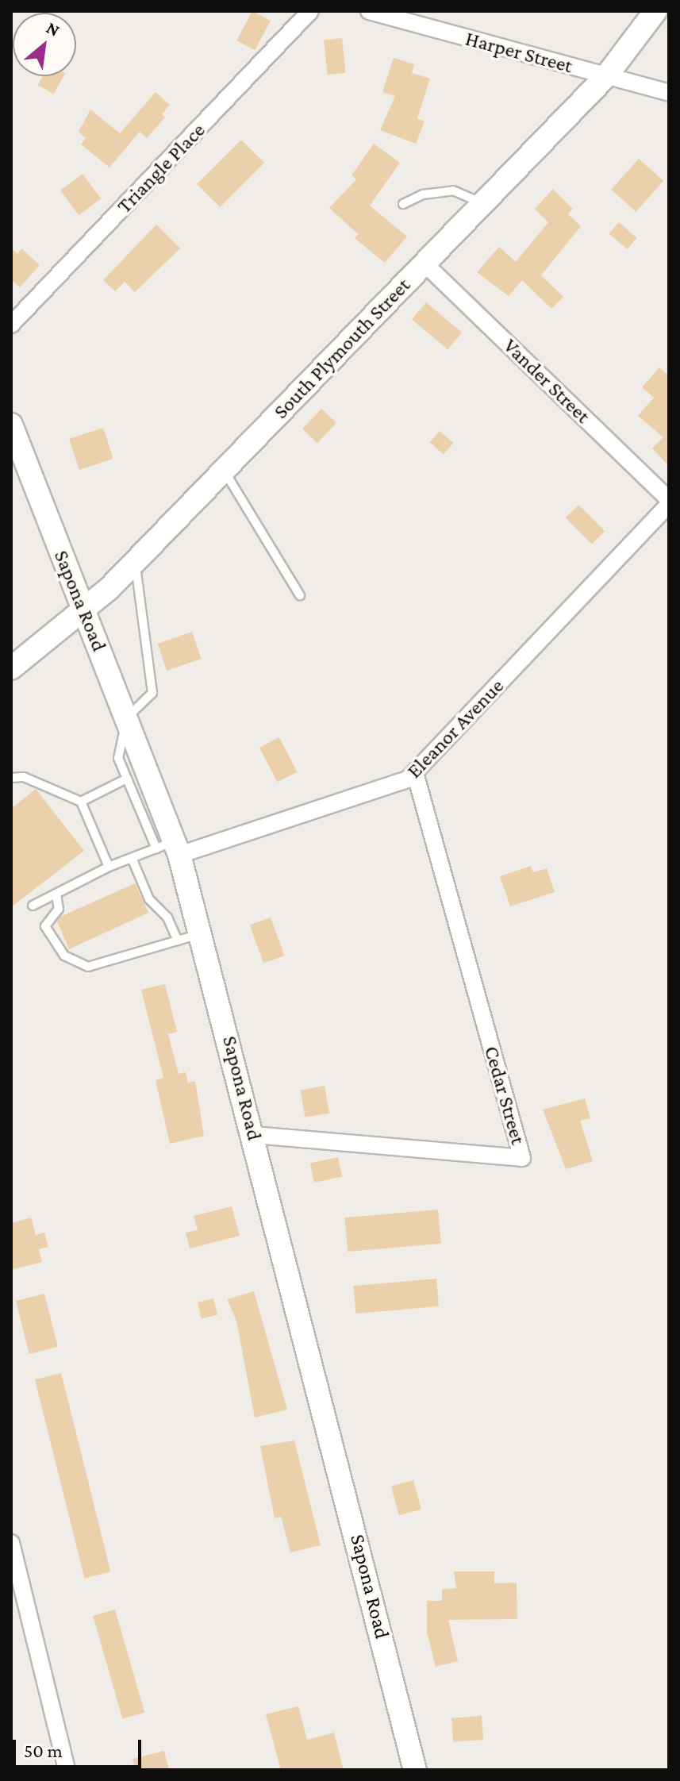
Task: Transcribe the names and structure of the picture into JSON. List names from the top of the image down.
{
  "streets": {
    "street": [
      "Harper Street",
      "Triangle Place",
      "South Plymouth Street",
      "Vander Street",
      "Sapona Road",
      "Eleanor Avenue",
      "Cedar Street"
    ]
  },
  "crossings": [
    ["Harper Street", "South Plymouth Street"],
    ["South Plymouth Street", "Vander Street"],
    ["South Plymouth Street", "Sapona Road"],
    ["Sapona Road", "Eleanor Avenue"],
    ["Sapona Road", "Cedar Street"],
    ["Eleanor Avenue", "Cedar Street"]
  ],
  "scale_bar": "50 m",
  "north": "top right"
}
